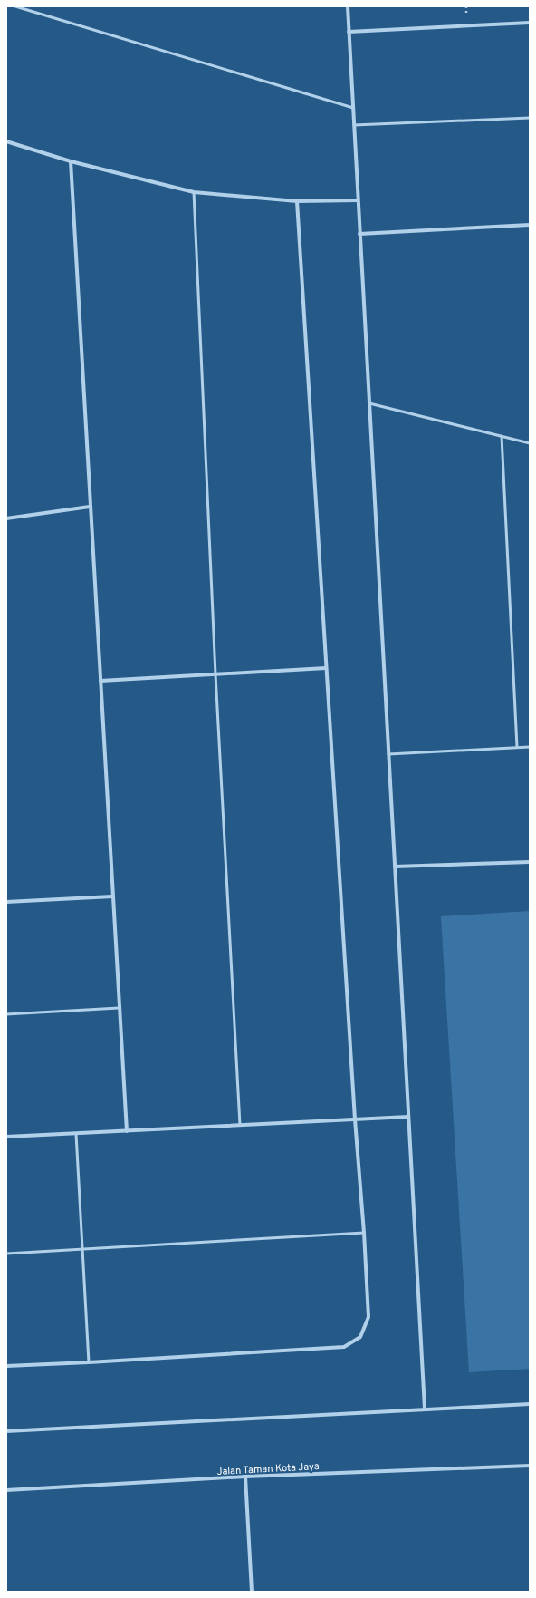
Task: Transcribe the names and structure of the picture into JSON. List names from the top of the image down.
{
  "streets": {
    "street": ["Jalan Taman Kota Jaya"]
  }
}
